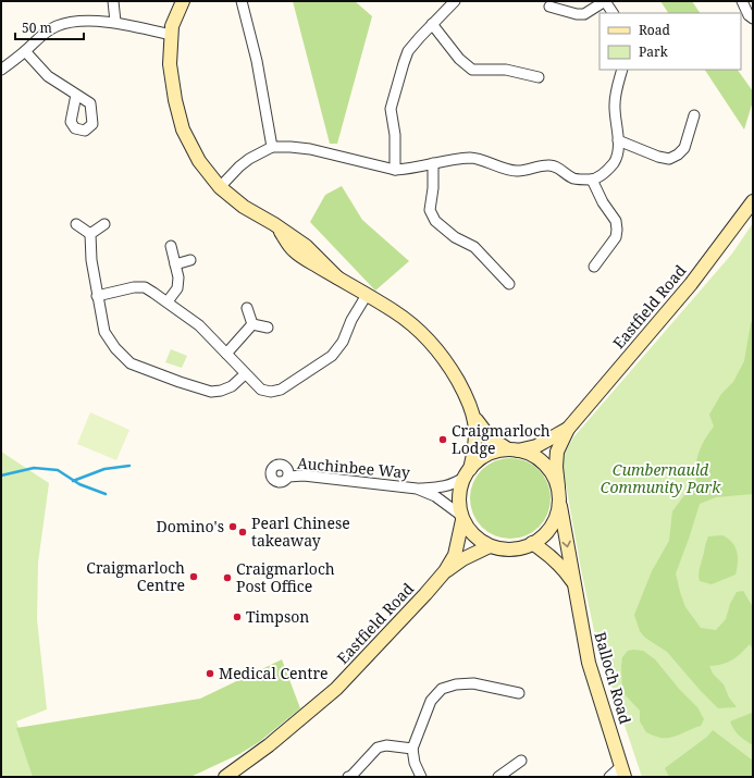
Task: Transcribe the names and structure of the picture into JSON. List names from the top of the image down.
{
  "streets": {
    "street": ["Eastfield Road", "Auchinbee Way", "Balloch Road"]
  },
  "crossings": [
    ["Eastfield Road", "Auchinbee Way"],
    ["Eastfield Road", "Balloch Road"],
    ["Auchinbee Way", "Balloch Road"]
  ],
  "parks": ["Cumbernauld Community Park"],
  "places": [
    "Craigmarloch Lodge",
    "Domino's",
    "Pearl Chinese takeaway",
    "Craigmarloch Centre",
    "Craigmarloch Post Office",
    "Timpson",
    "Medical Centre"
  ],
  "legend": ["Road", "Park"],
  "scale_bar": "50 m"
}
